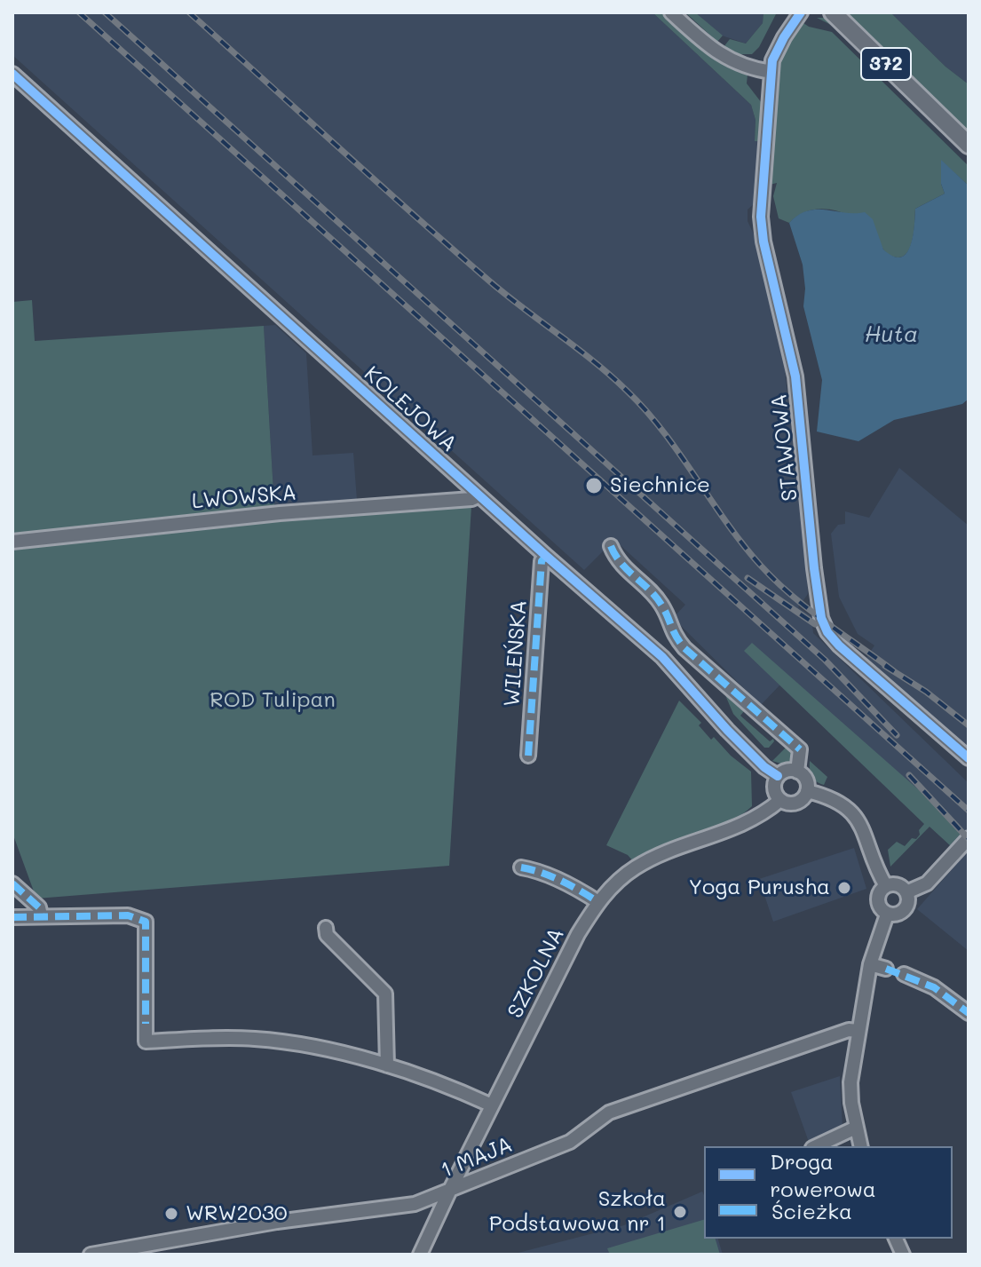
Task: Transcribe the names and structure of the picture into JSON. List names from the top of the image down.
{
  "streets": {
    "main road": ["372"],
    "street": [
      "KOLEJOWA",
      "STAWOWA",
      "LWOWSKA",
      "WILEŃSKA",
      "SZKOLNA",
      "1 MAJA"
    ]
  },
  "crossings": [
    ["KOLEJOWA", "LWOWSKA"],
    ["KOLEJOWA", "WILEŃSKA"],
    ["KOLEJOWA", "SZKOLNA"],
    ["SZKOLNA", "1 MAJA"]
  ],
  "water": ["Huta"],
  "parks": ["ROD Tulipan"],
  "places": [
    "Siechnice",
    "Yoga Purusha",
    "Szkoła Podstawowa nr 1",
    "WRW2030"
  ],
  "legend": ["Droga rowerowa", "Ścieżka"]
}
